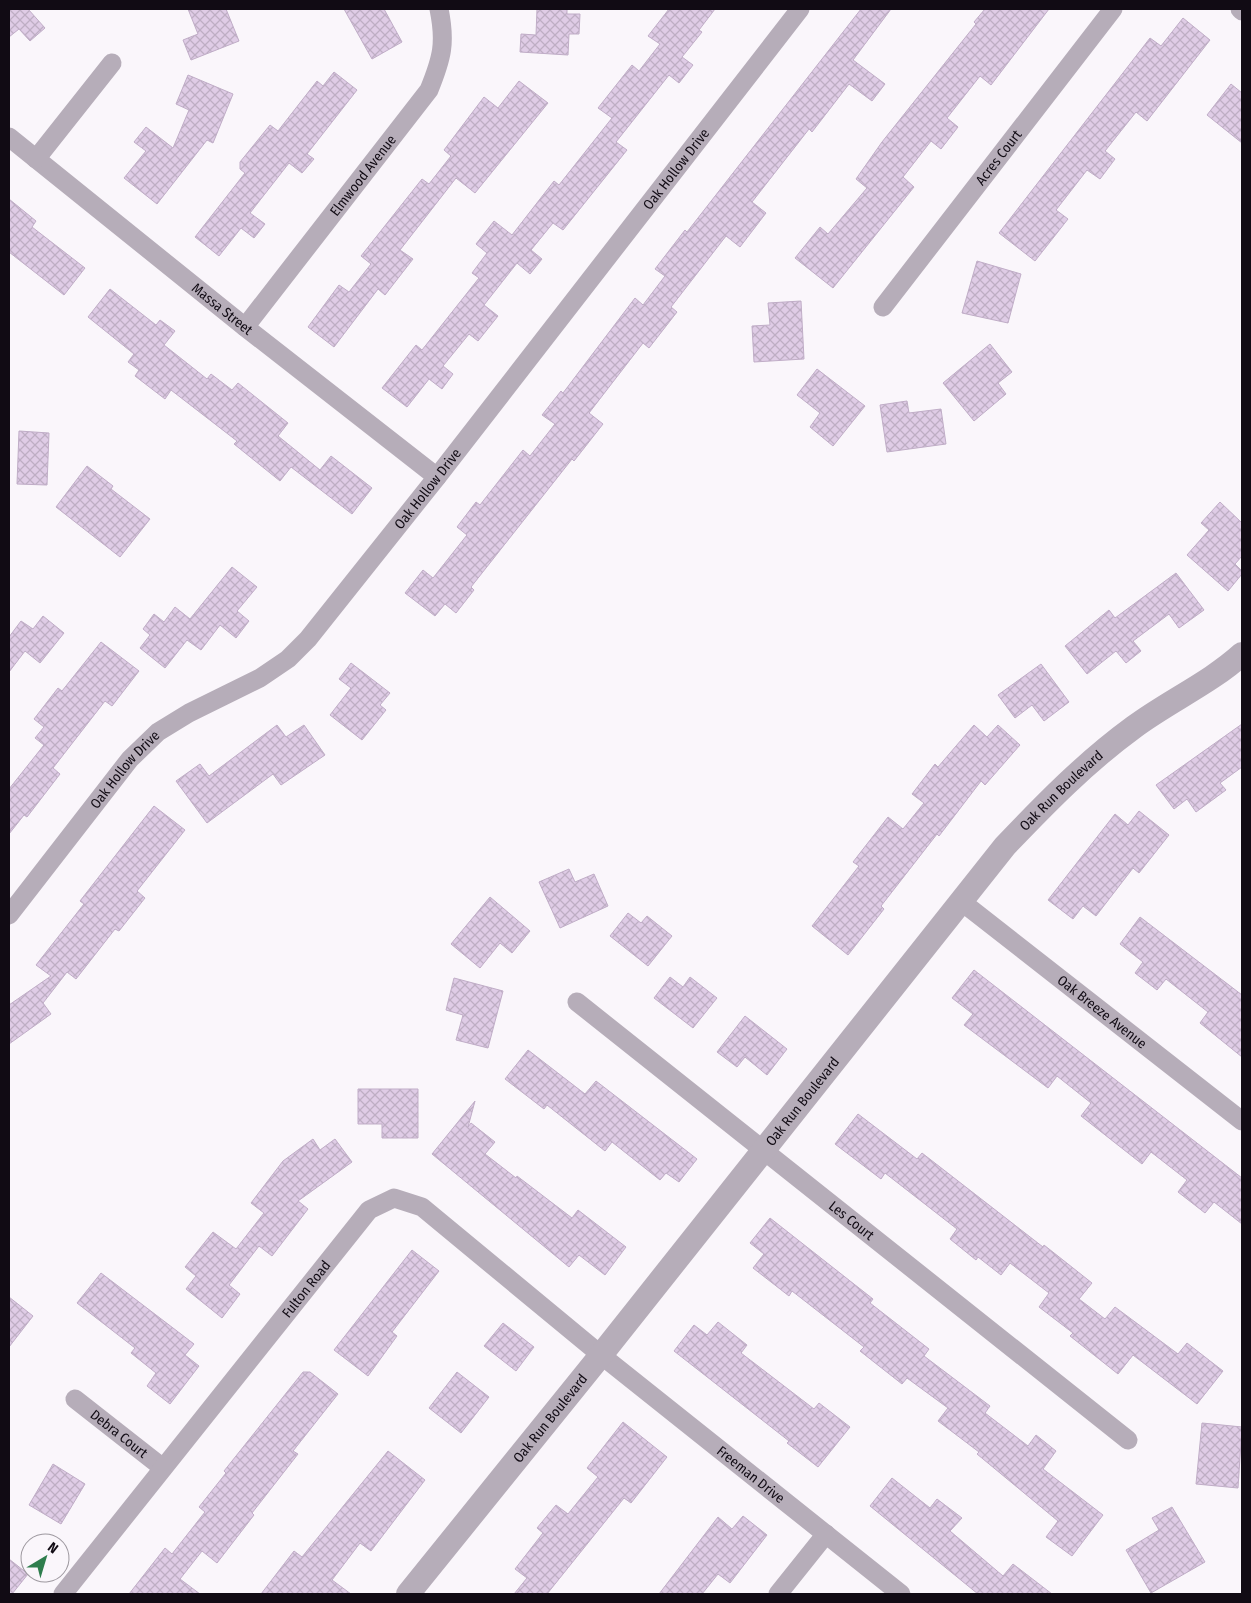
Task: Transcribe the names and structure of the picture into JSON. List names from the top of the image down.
{
  "streets": {
    "street": [
      "Acres Court",
      "Oak Hollow Drive",
      "Elmwood Avenue",
      "Massa Street",
      "Oak Run Boulevard",
      "Oak Breeze Avenue",
      "Les Court",
      "Fulton Road",
      "Debra Court",
      "Freeman Drive"
    ]
  },
  "crossings": [
    ["Oak Hollow Drive", "Massa Street"],
    ["Elmwood Avenue", "Massa Street"],
    ["Oak Run Boulevard", "Oak Breeze Avenue"],
    ["Oak Run Boulevard", "Les Court"],
    ["Oak Run Boulevard", "Fulton Road"],
    ["Oak Run Boulevard", "Freeman Drive"],
    ["Fulton Road", "Debra Court"],
    ["Fulton Road", "Freeman Drive"]
  ],
  "north": "top right"
}
